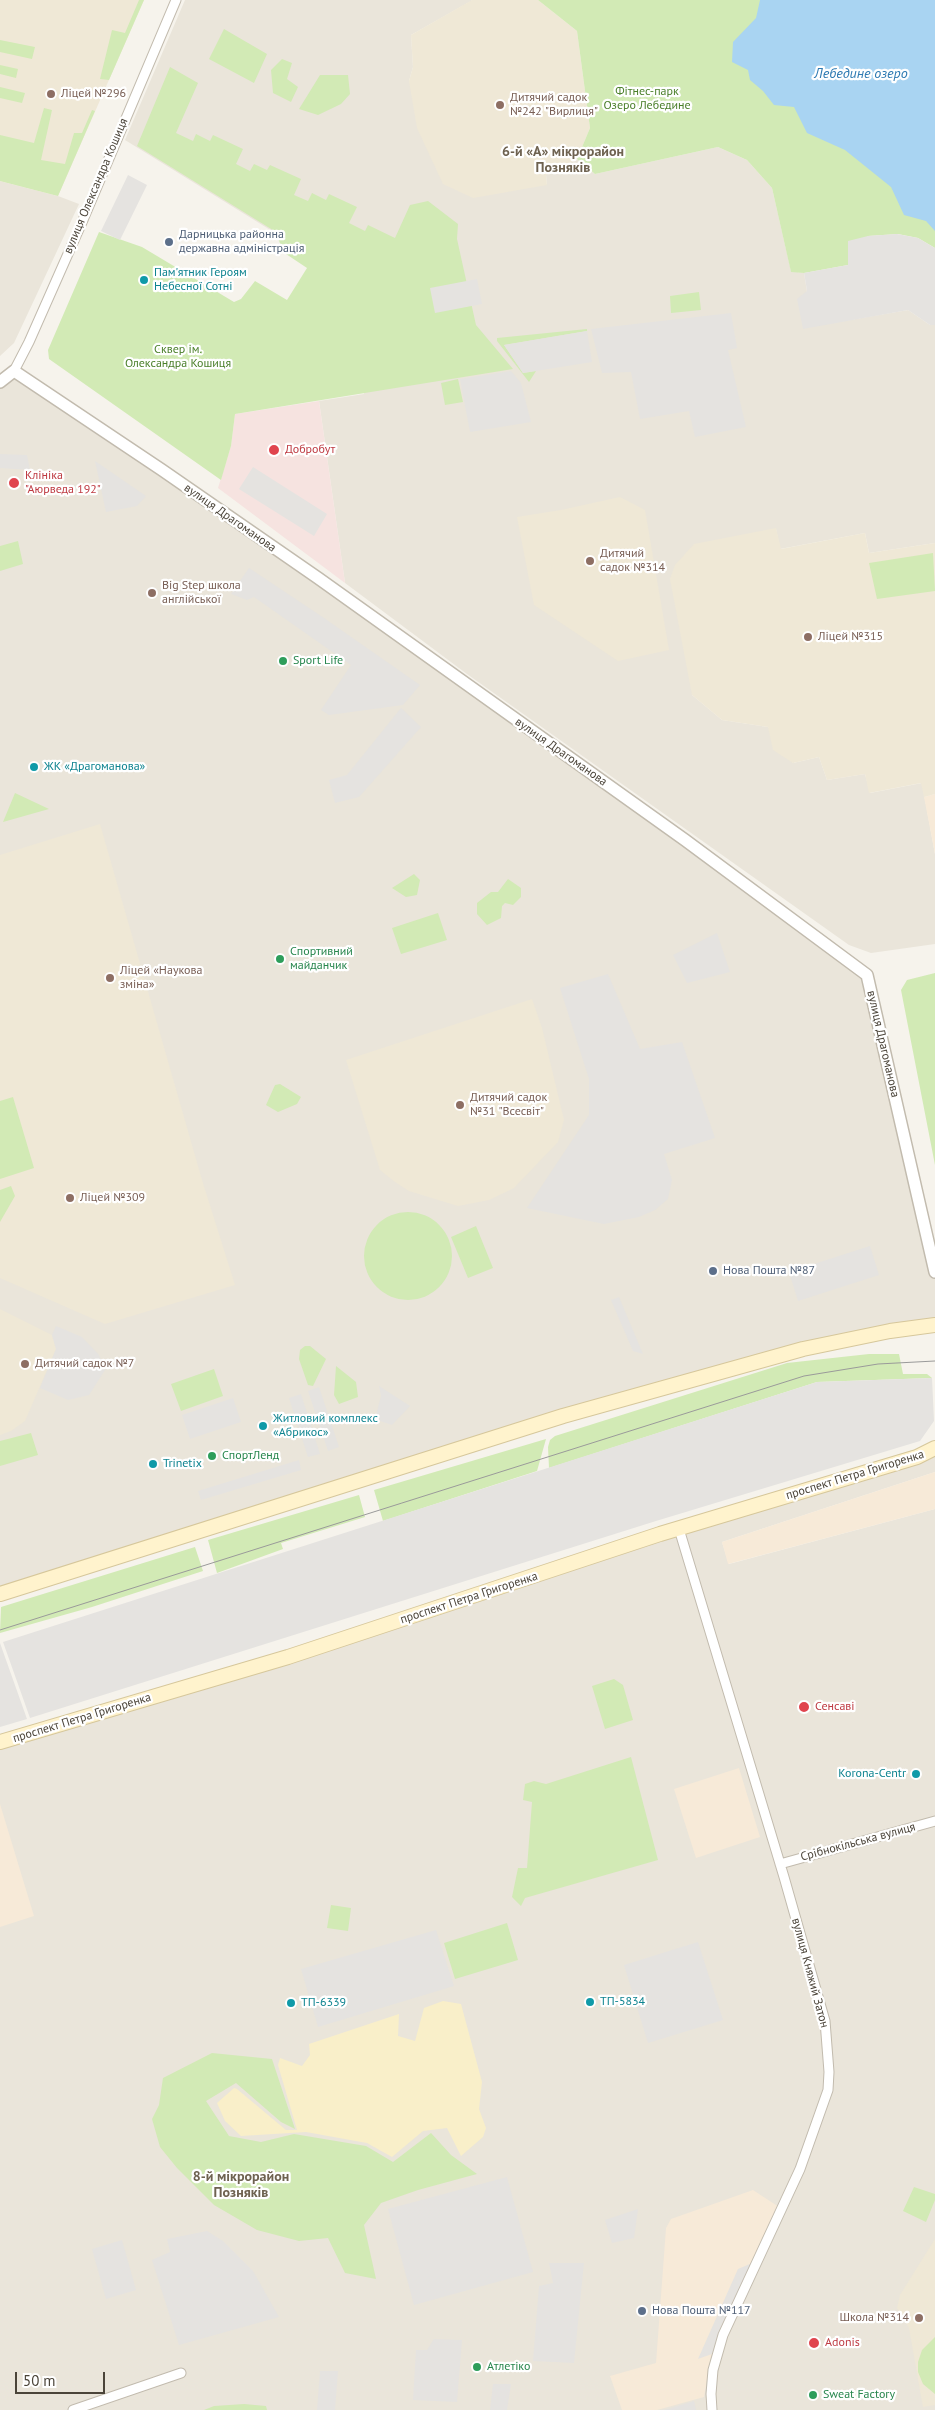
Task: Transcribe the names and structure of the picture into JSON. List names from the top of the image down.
{
  "streets": {
    "main road": ["проспект Петра Григоренка"],
    "street": [
      "вулиця Олександра Кошиця",
      "вулиця Драгоманова",
      "Срібнокільська вулиця",
      "вулиця Княжий Затон"
    ]
  },
  "crossings": [
    ["вулиця Олександра Кошиця", "вулиця Драгоманова"],
    ["проспект Петра Григоренка", "вулиця Княжий Затон"],
    ["Срібнокільська вулиця", "вулиця Княжий Затон"]
  ],
  "districts": ["6-й «А» мікрорайон Позняків", "8-й мікрорайон Позняків"],
  "water": ["Лебедине озеро"],
  "parks": ["Фітнес-парк Озеро Лебедине", "Сквер ім. Олександра Кошиця"],
  "places": [
    "Ліцей №296",
    "Дитячий садок №242 \"Вирлиця\"",
    "Дарницька районна державна адміністрація",
    "Пам'ятник Героям Небесної Сотні",
    "Добробут",
    "Клініка \"Аюрведа 192\"",
    "Дитячий садок №314",
    "Big Step школа англiйськоï",
    "Ліцей №315",
    "Sport Life",
    "ЖК «Драгоманова»",
    "Спортивний майданчик",
    "Ліцей «Наукова зміна»",
    "Дитячий садок №31 \"Всесвіт\"",
    "Ліцей №309",
    "Нова Пошта №87",
    "Дитячий садок №7",
    "Житловий комплекс «Абрикос»",
    "СпортЛенд",
    "Trinetix",
    "Сенсаві",
    "Korona-Centr",
    "ТП-5834",
    "ТП-6339",
    "Нова Пошта №117",
    "Школа №314",
    "Adonis",
    "Атлетіко",
    "Sweat Factory"
  ],
  "scale_bar": "50 m"
}
